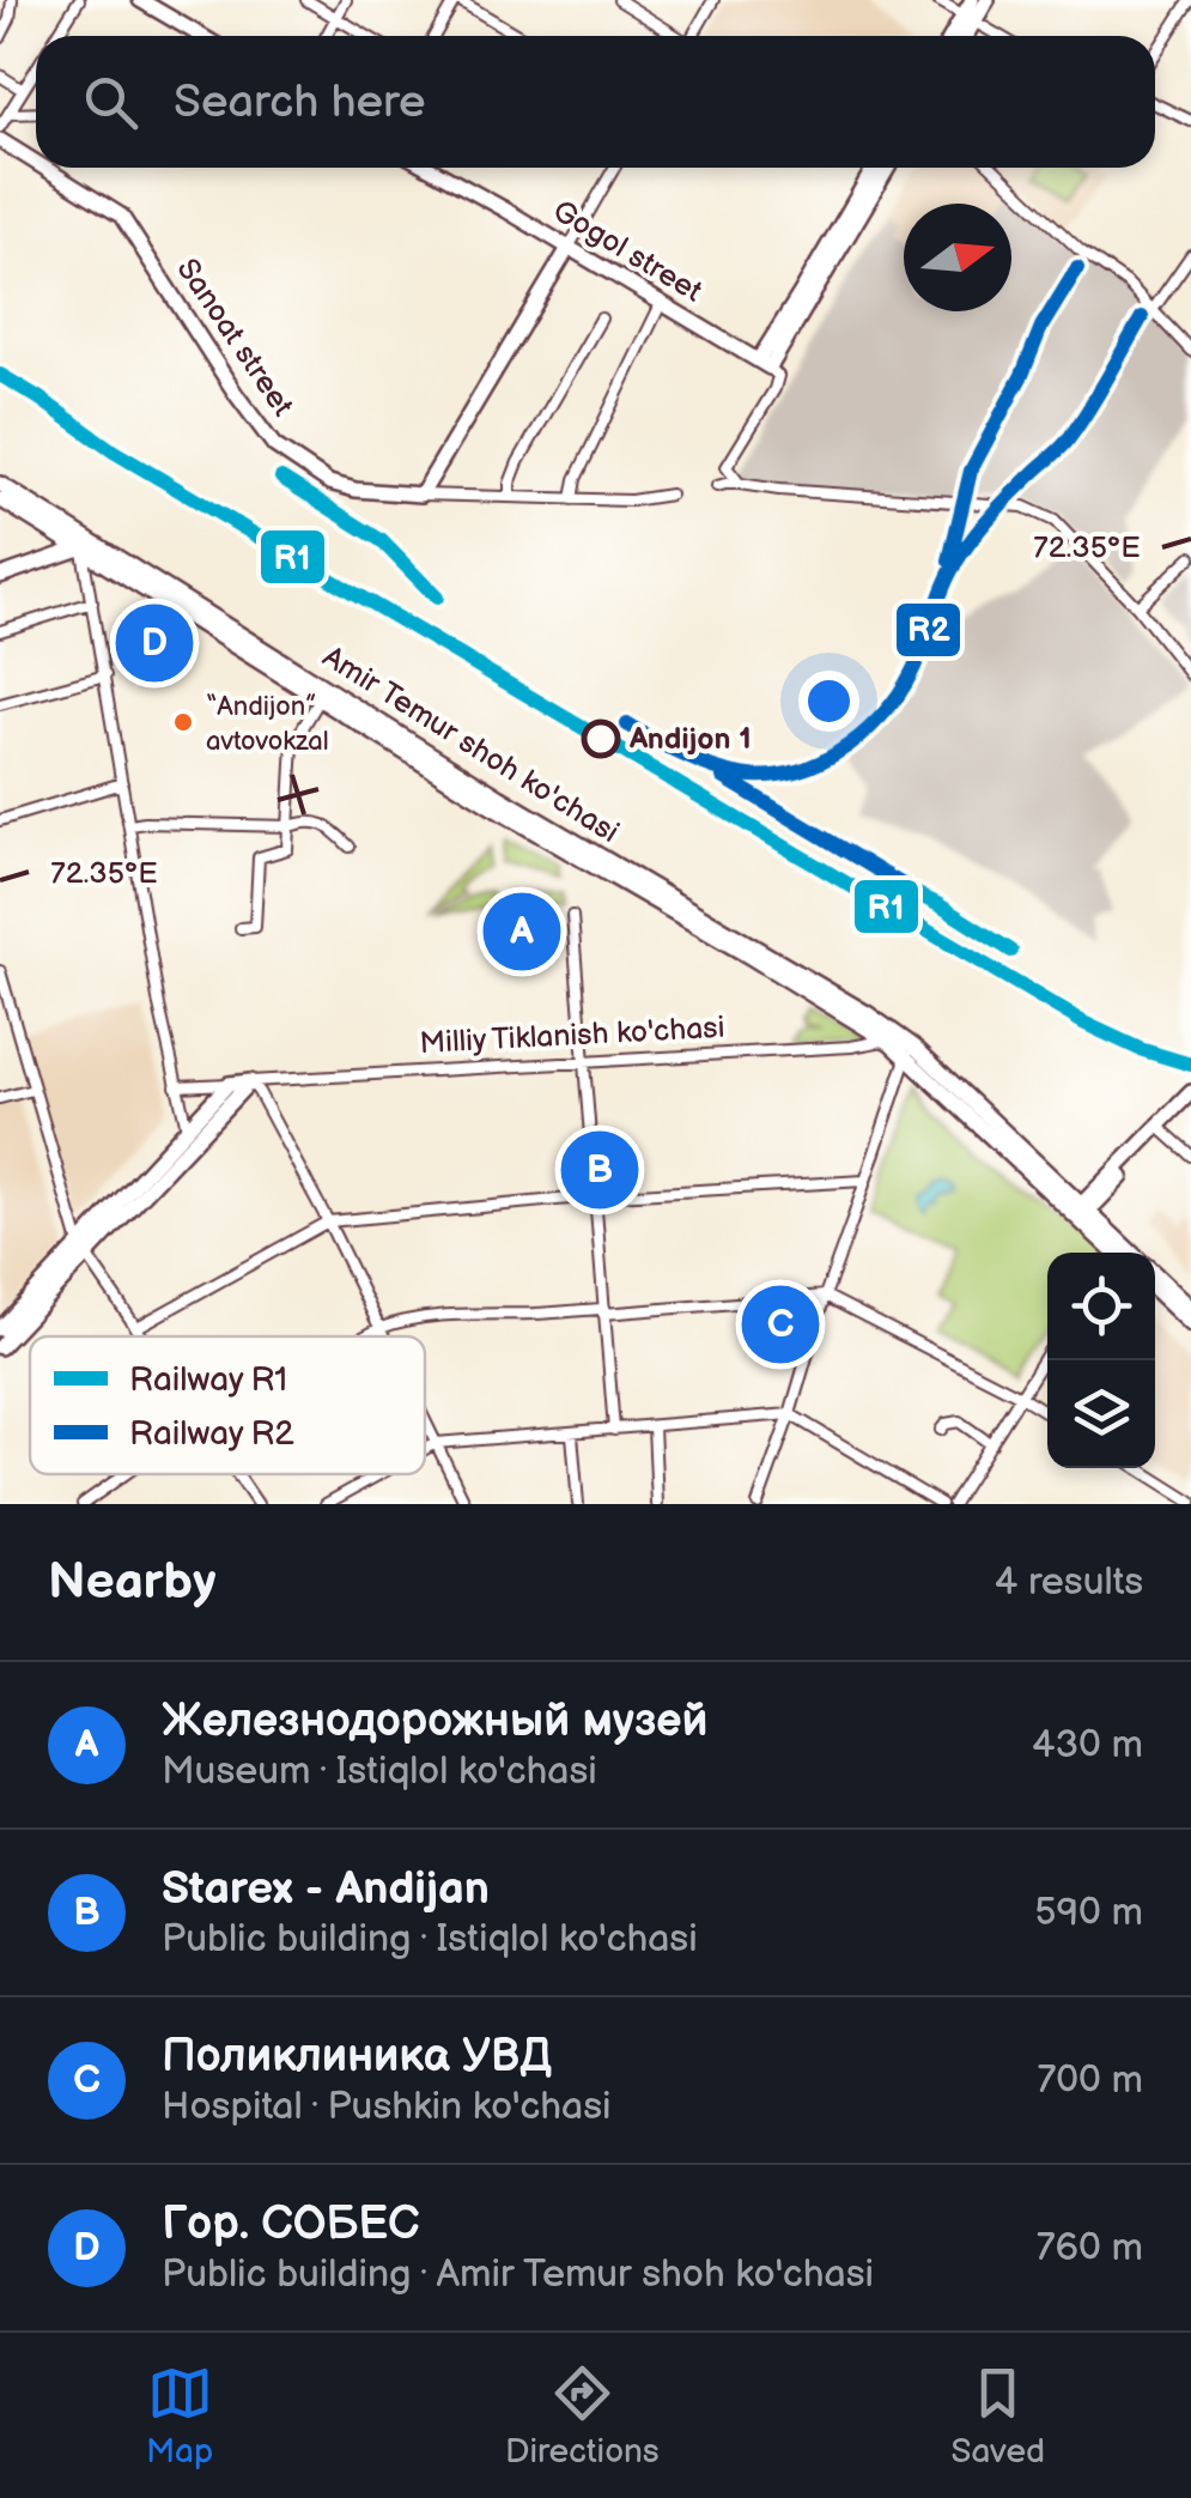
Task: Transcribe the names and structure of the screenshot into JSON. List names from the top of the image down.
{
  "streets": {
    "main road": ["Gogol street", "Sanoat street", "Amir Temur shoh ko'chasi"],
    "street": ["Milliy Tiklanish ko'chasi"]
  },
  "crossings": [
    ["Amir Temur shoh ko'chasi", "Milliy Tiklanish ko'chasi"]
  ],
  "places": ["“Andijon” avtovokzal", "Andijon 1"],
  "lines": ["rail line R2", "rail line R1"],
  "legend": ["Railway R1", "Railway R2"],
  "north": "right",
  "page": {
    "search": "Search here",
    "pins": [
      "D",
      "A",
      "B",
      "C"
    ],
    "heading": ["Nearby", "4 results"],
    "list": [
      {
        "mark": "A",
        "name": "Железнодорожный музей",
        "note": "Museum · Istiqlol ko'chasi",
        "value": "430 m"
      },
      {
        "mark": "B",
        "name": "Starex - Andijan",
        "note": "Public building · Istiqlol ko'chasi",
        "value": "590 m"
      },
      {
        "mark": "C",
        "name": "Поликлиника УВД",
        "note": "Hospital · Pushkin ko'chasi",
        "value": "700 m"
      },
      {
        "mark": "D",
        "name": "Гор. СОБЕС",
        "note": "Public building · Amir Temur shoh ko'chasi",
        "value": "760 m"
      }
    ],
    "nav": ["Map", "Directions", "Saved"]
  },
  "coordinates": ["72.35°E"]
}
